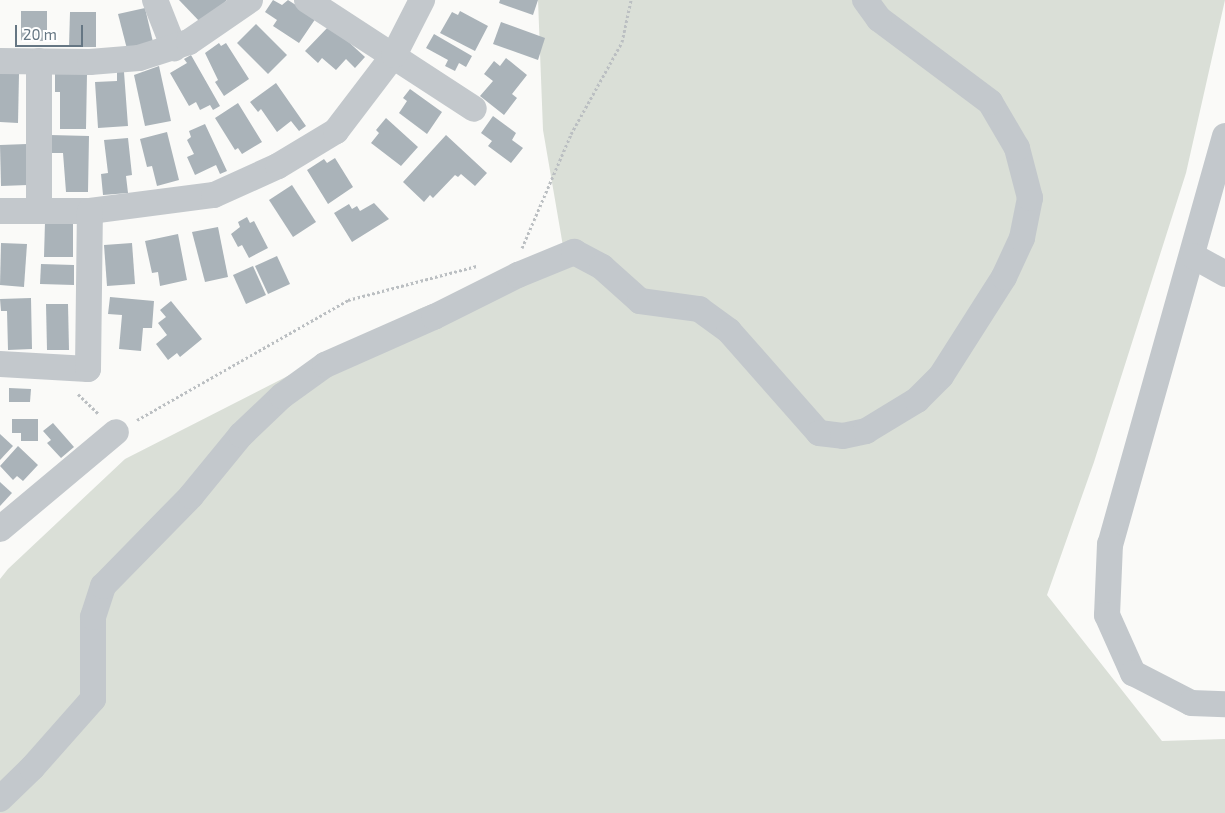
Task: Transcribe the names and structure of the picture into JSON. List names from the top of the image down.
{
  "scale_bar": "20 m"
}
